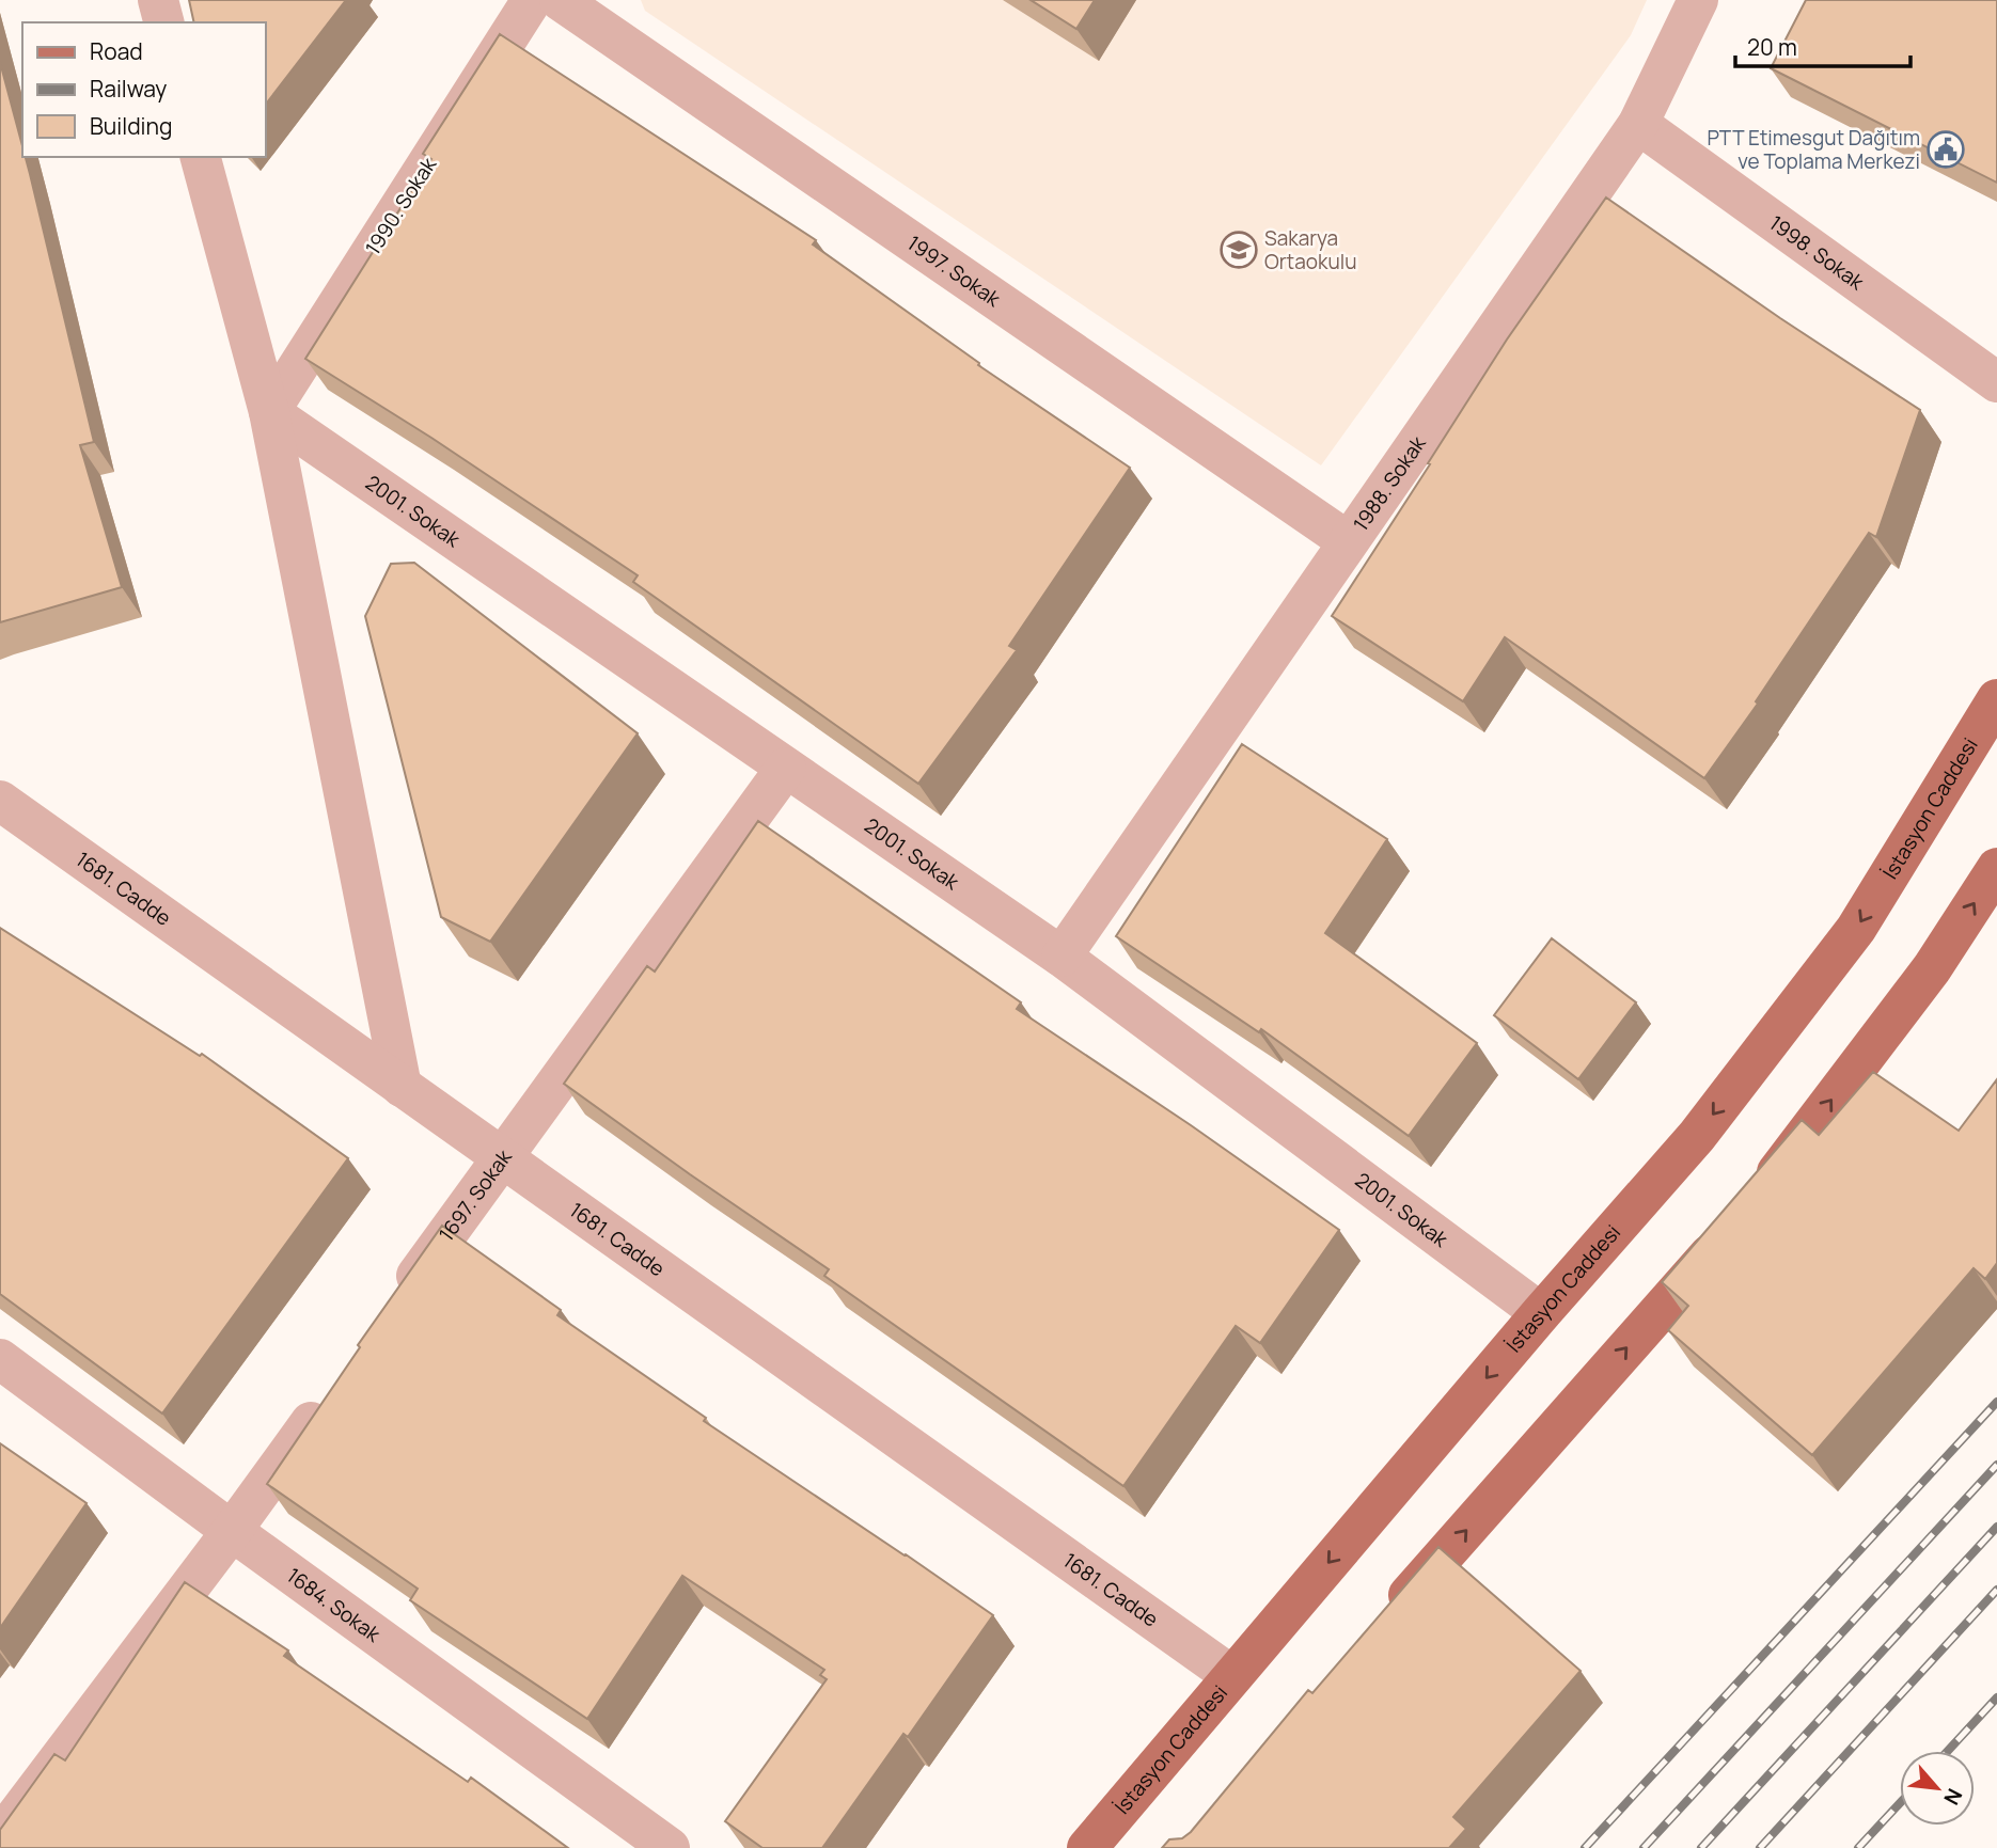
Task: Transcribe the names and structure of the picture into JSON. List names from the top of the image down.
{
  "streets": {
    "main road": ["İstasyon Caddesi"],
    "street": [
      "1990. Sokak",
      "1998. Sokak",
      "1997. Sokak",
      "1988. Sokak",
      "2001. Sokak",
      "1681. Cadde",
      "1697. Sokak",
      "1684. Sokak"
    ]
  },
  "crossings": [
    ["1990. Sokak", "2001. Sokak"],
    ["1998. Sokak", "1988. Sokak"],
    ["1997. Sokak", "1988. Sokak"],
    ["1988. Sokak", "2001. Sokak"],
    ["2001. Sokak", "İstasyon Caddesi"],
    ["2001. Sokak", "1697. Sokak"],
    ["İstasyon Caddesi", "1681. Cadde"],
    ["1681. Cadde", "1697. Sokak"]
  ],
  "places": {
    "public building": ["PTT Etimesgut Dağıtım ve Toplama Merkezi"],
    "school or university": ["Sakarya Ortaokulu"]
  },
  "legend": ["Road", "Railway", "Building"],
  "scale_bar": "20 m",
  "north": "bottom right"
}
